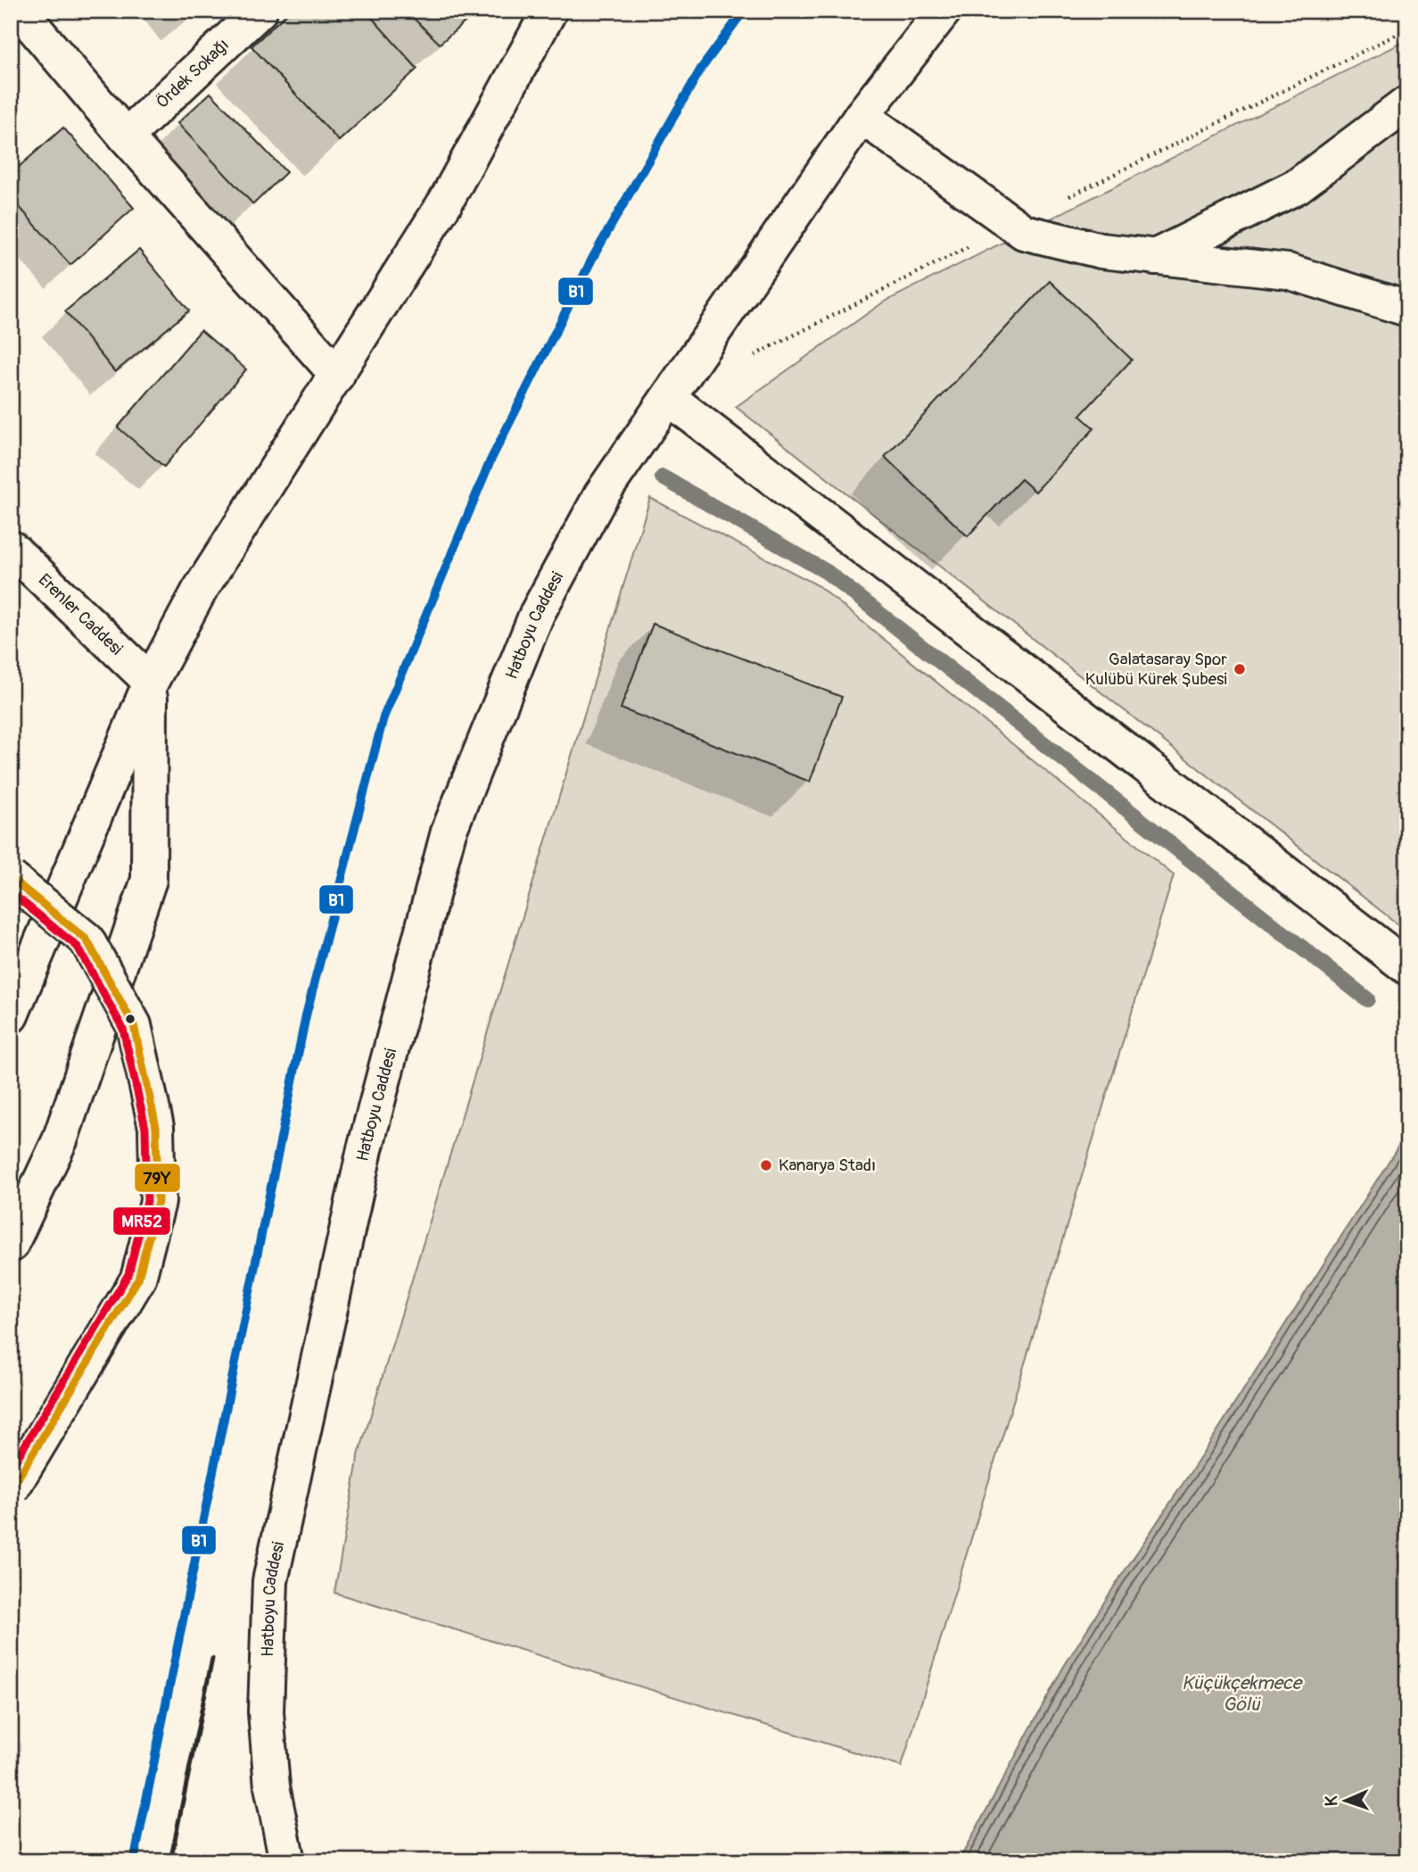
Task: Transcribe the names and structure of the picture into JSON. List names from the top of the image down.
{
  "streets": {
    "street": ["Ördek Sokağı", "Erenler Caddesi", "Hatboyu Caddesi"]
  },
  "water": ["Küçükçekmece Gölü"],
  "places": ["Galatasaray Spor Kulübü Kürek Şubesi", "Kanarya Stadı"],
  "lines": ["transit line B1", "transit line 79Y", "transit line MR52"],
  "north": "left"
}
